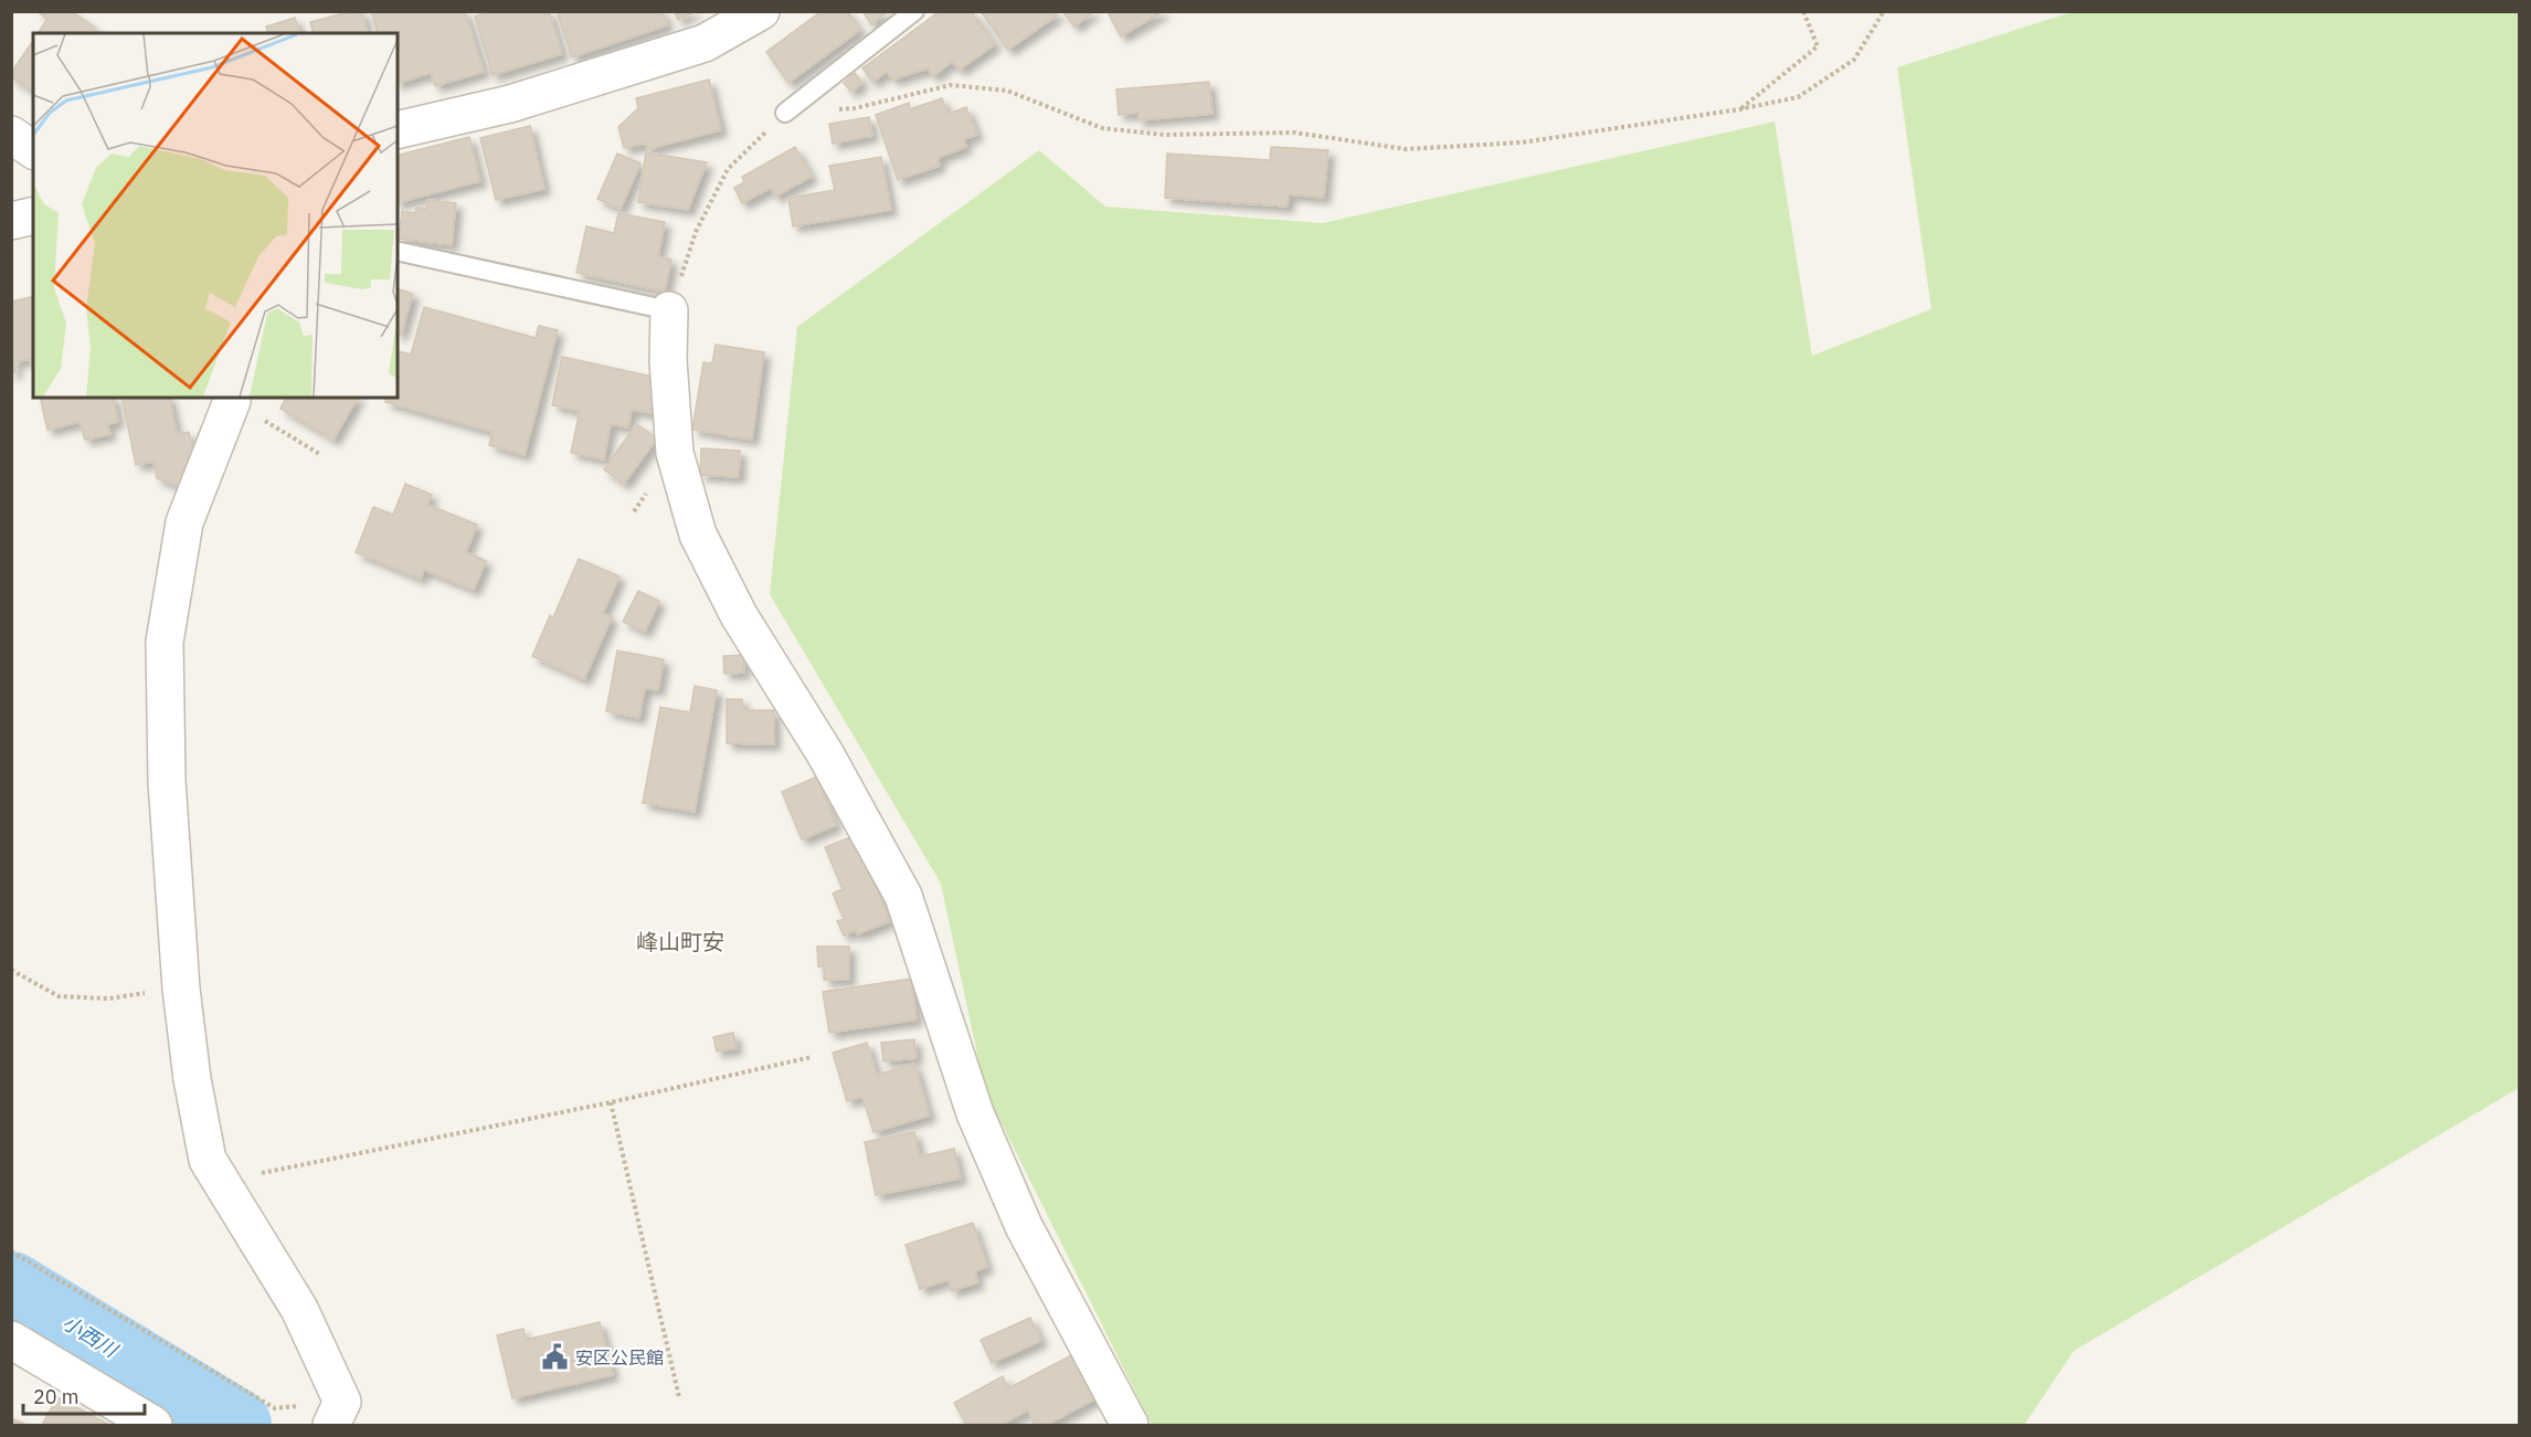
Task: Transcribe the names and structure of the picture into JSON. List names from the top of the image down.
{
  "districts": ["峰山町安"],
  "water": ["小西川"],
  "places": {
    "public building": ["安区公民館"]
  },
  "scale_bar": "20 m"
}
